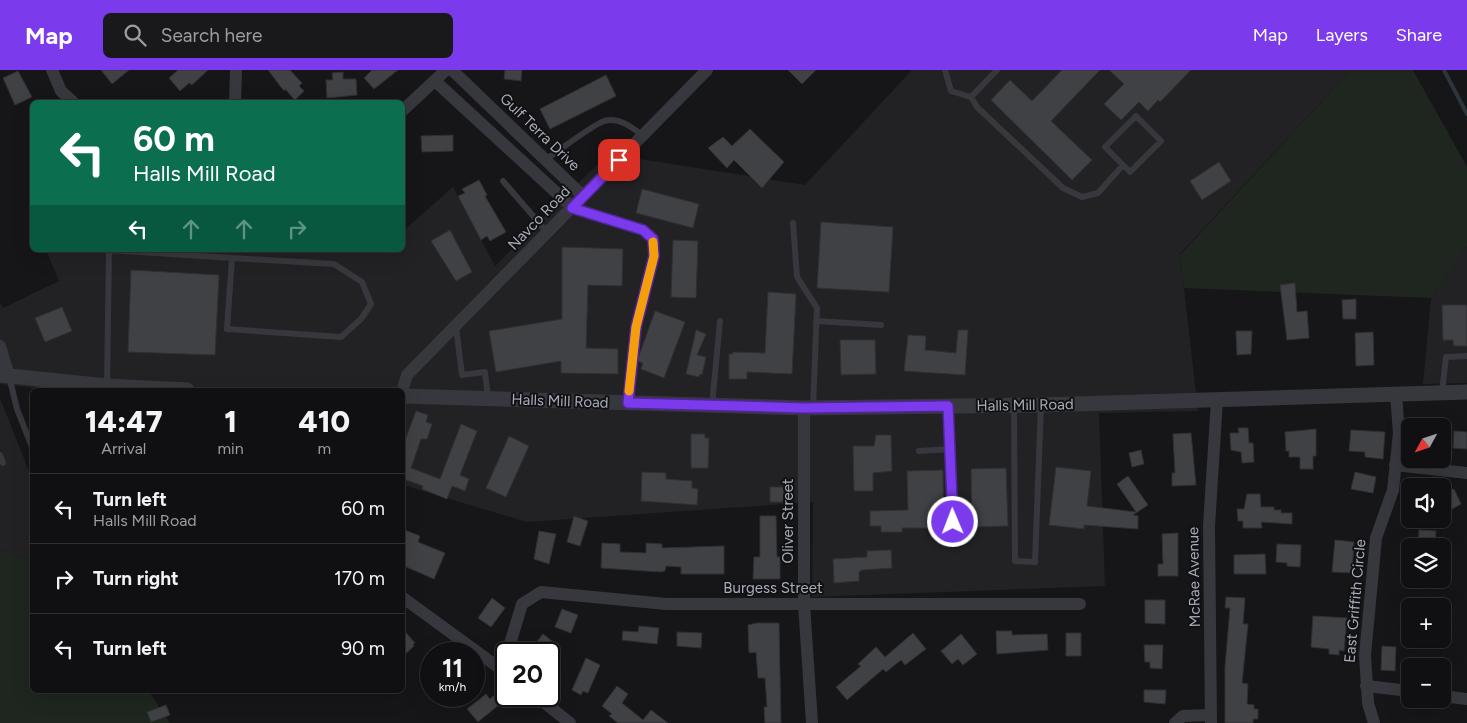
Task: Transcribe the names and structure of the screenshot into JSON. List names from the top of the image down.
{
  "streets": {
    "street": [
      "Gulf Terra Drive",
      "Navco Road",
      "Halls Mill Road",
      "Oliver Street",
      "McRae Avenue",
      "Burgess Street",
      "East Griffith Circle"
    ]
  },
  "crossings": [
    ["Gulf Terra Drive", "Navco Road"],
    ["Halls Mill Road", "Oliver Street"],
    ["Halls Mill Road", "McRae Avenue"],
    ["Halls Mill Road", "East Griffith Circle"],
    ["Oliver Street", "Burgess Street"]
  ],
  "north": "bottom left",
  "page": {
    "header": "Map",
    "search": "Search here",
    "nav": ["Map", "Layers", "Share"],
    "turn": ["60 m", "Halls Mill Road"],
    "eta": [
      "14:47",
      "Arrival",
      "1",
      "min",
      "410",
      "m"
    ],
    "map_buttons": ["+", "−"],
    "list": [
      {
        "name": "Turn left",
        "note": "Halls Mill Road",
        "value": "60 m"
      },
      {
        "name": "Turn right",
        "value": "170 m"
      },
      {
        "name": "Turn left",
        "value": "90 m"
      }
    ],
    "speed": "11 km/h",
    "limit": "20"
  }
}
